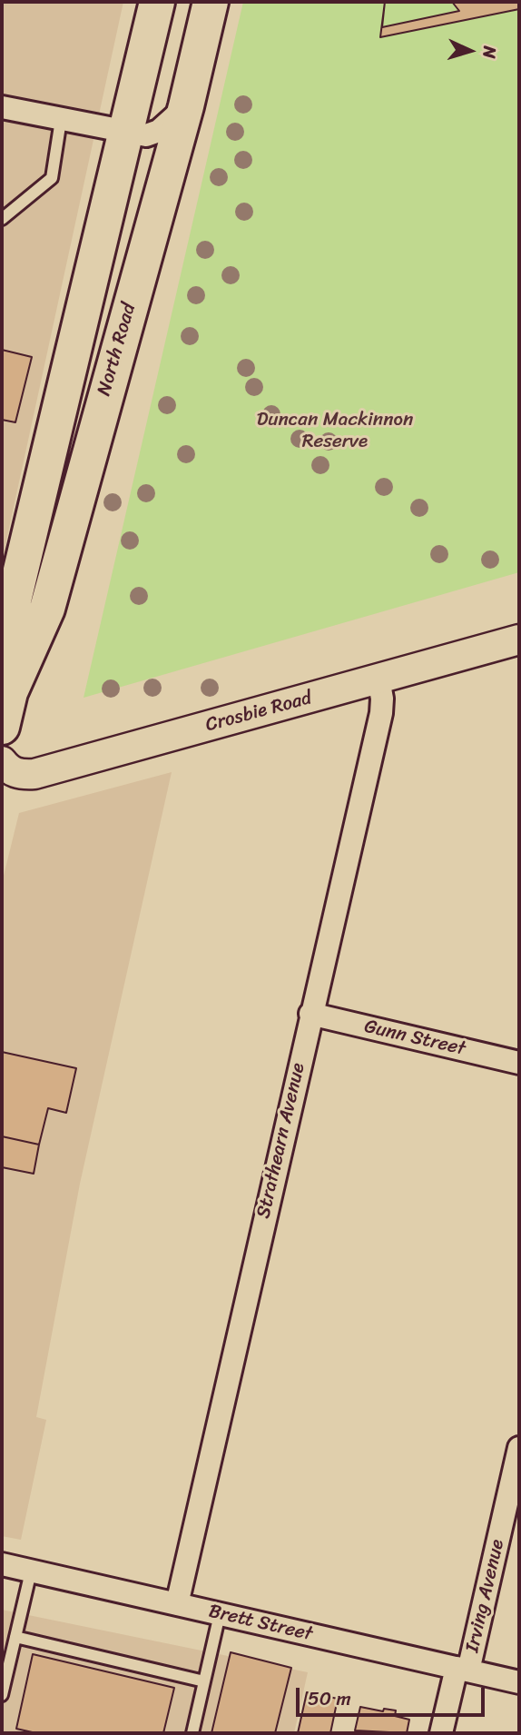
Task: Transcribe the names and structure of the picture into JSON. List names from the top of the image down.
{
  "streets": {
    "highway": ["North Road"],
    "street": [
      "Crosbie Road",
      "Gunn Street",
      "Strathearn Avenue",
      "Irving Avenue",
      "Brett Street"
    ]
  },
  "crossings": [
    ["Crosbie Road", "Strathearn Avenue"],
    ["Gunn Street", "Strathearn Avenue"],
    ["Strathearn Avenue", "Brett Street"],
    ["Irving Avenue", "Brett Street"]
  ],
  "parks": ["Duncan Mackinnon Reserve"],
  "scale_bar": "50 m",
  "north": "right"
}
